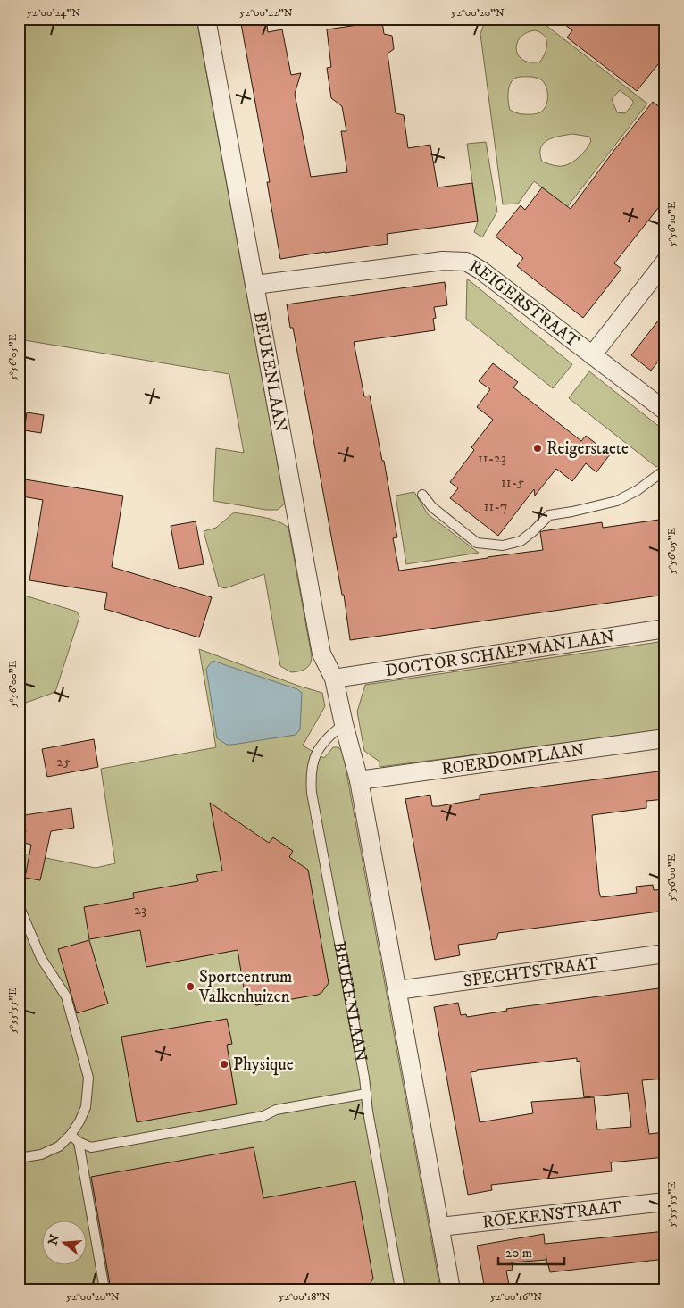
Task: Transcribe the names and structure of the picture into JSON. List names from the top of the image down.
{
  "streets": {
    "street": [
      "REIGERSTRAAT",
      "BEUKENLAAN",
      "DOCTOR SCHAEPMANLAAN",
      "ROERDOMPLAAN",
      "SPECHTSTRAAT",
      "ROEKENSTRAAT"
    ]
  },
  "crossings": [
    ["REIGERSTRAAT", "BEUKENLAAN"],
    ["BEUKENLAAN", "DOCTOR SCHAEPMANLAAN"],
    ["BEUKENLAAN", "ROERDOMPLAAN"],
    ["BEUKENLAAN", "SPECHTSTRAAT"],
    ["BEUKENLAAN", "ROEKENSTRAAT"]
  ],
  "places": ["Reigerstaete", "Sportcentrum Valkenhuizen", "Physique"],
  "house_numbers": [
    "11-23",
    "11-5",
    "11-7",
    "25",
    "23"
  ],
  "scale_bar": "20 m",
  "north": "left",
  "coordinates": [
    "52°00'24\"N",
    "52°00'22\"N",
    "52°00'20\"N",
    "5°56'10\"E",
    "5°56'05\"E",
    "5°56'00\"E",
    "5°55'55\"E",
    "52°00'18\"N",
    "52°00'16\"N"
  ]
}
